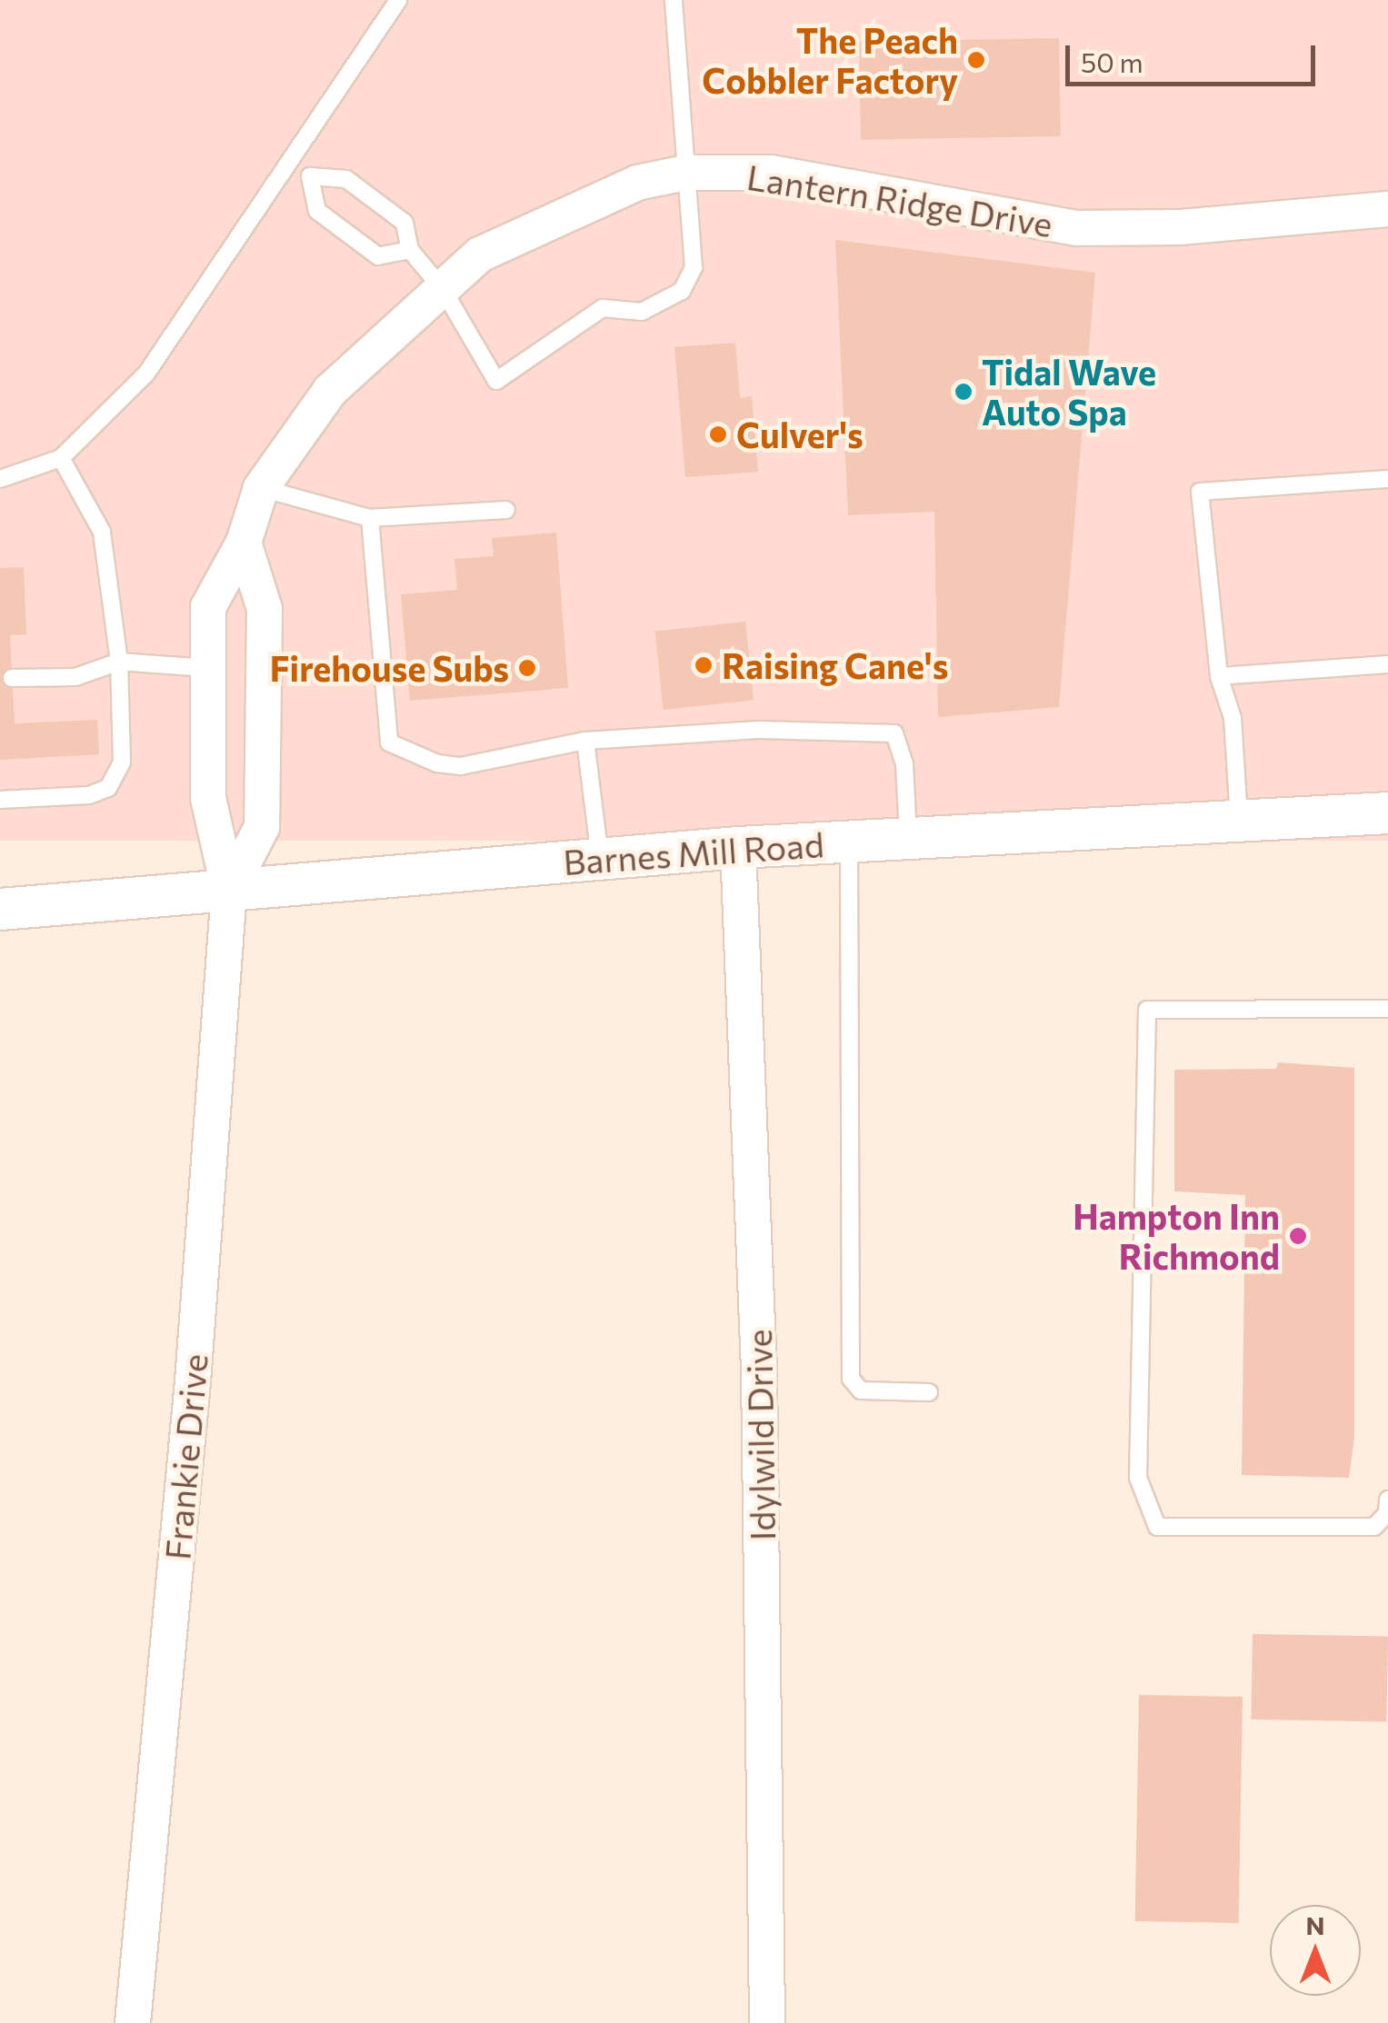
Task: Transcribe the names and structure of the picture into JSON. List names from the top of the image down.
{
  "streets": {
    "street": [
      "Lantern Ridge Drive",
      "Barnes Mill Road",
      "Idylwild Drive",
      "Frankie Drive"
    ]
  },
  "crossings": [
    ["Lantern Ridge Drive", "Barnes Mill Road"],
    ["Lantern Ridge Drive", "Frankie Drive"],
    ["Barnes Mill Road", "Idylwild Drive"],
    ["Barnes Mill Road", "Frankie Drive"]
  ],
  "places": [
    "The Peach Cobbler Factory",
    "Tidal Wave Auto Spa",
    "Culver's",
    "Raising Cane's",
    "Firehouse Subs",
    "Hampton Inn Richmond"
  ],
  "scale_bar": "50 m",
  "north": "top"
}
